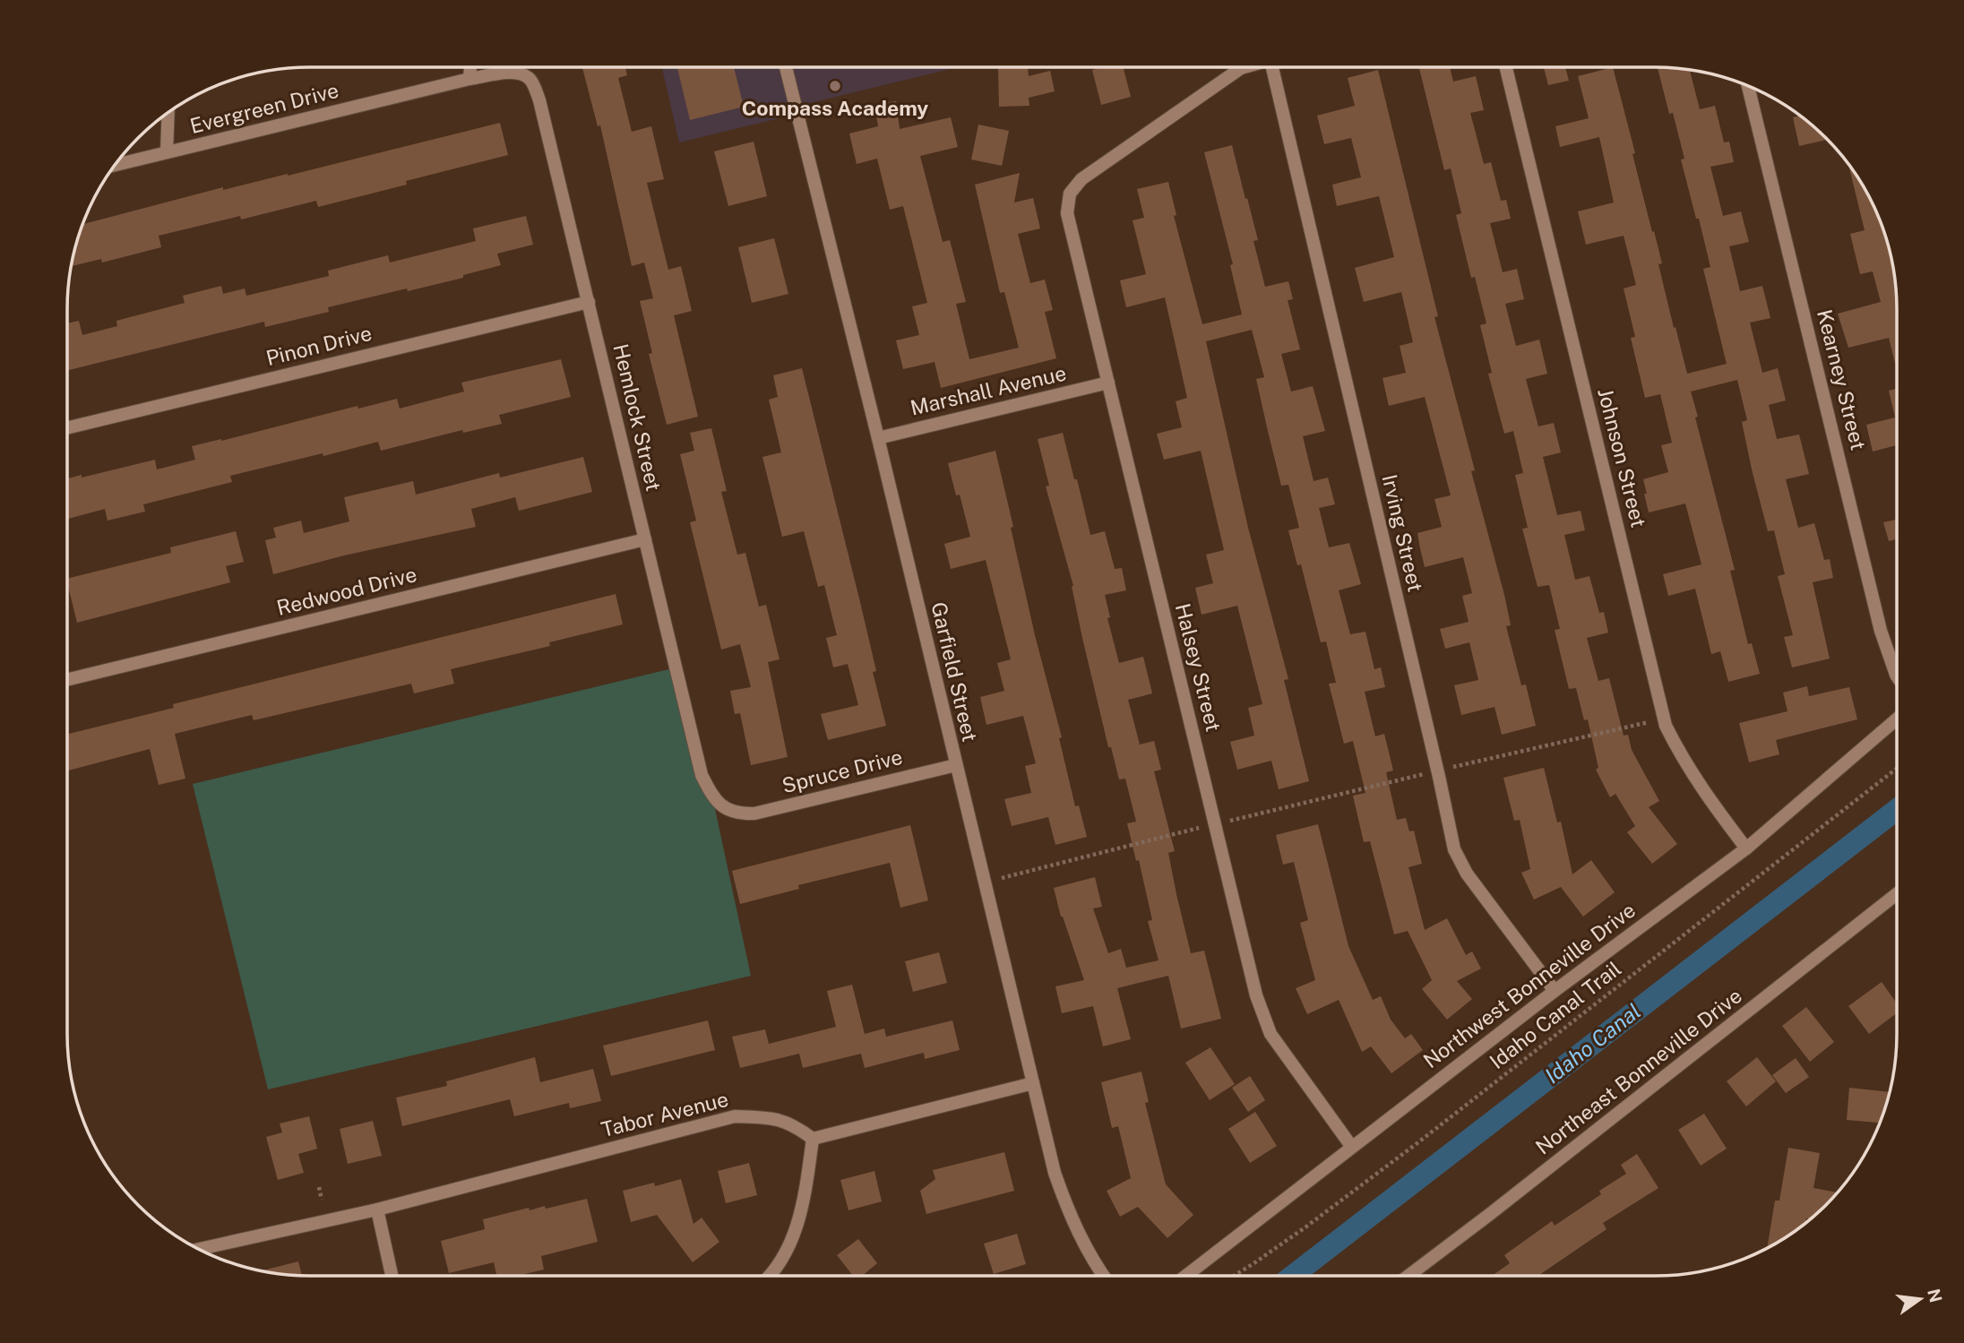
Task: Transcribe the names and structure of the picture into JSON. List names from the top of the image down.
{
  "streets": {
    "street": [
      "Evergreen Drive",
      "Pinon Drive",
      "Kearney Street",
      "Marshall Avenue",
      "Hemlock Street",
      "Johnson Street",
      "Irving Street",
      "Redwood Drive",
      "Halsey Street",
      "Garfield Street",
      "Spruce Drive",
      "Northwest Bonneville Drive",
      "Northeast Bonneville Drive",
      "Tabor Avenue"
    ],
    "path": ["Idaho Canal Trail"]
  },
  "crossings": [
    ["Evergreen Drive", "Hemlock Street"],
    ["Pinon Drive", "Hemlock Street"],
    ["Marshall Avenue", "Halsey Street"],
    ["Marshall Avenue", "Garfield Street"],
    ["Hemlock Street", "Redwood Drive"],
    ["Hemlock Street", "Spruce Drive"],
    ["Johnson Street", "Northwest Bonneville Drive"],
    ["Irving Street", "Northwest Bonneville Drive"],
    ["Halsey Street", "Northwest Bonneville Drive"],
    ["Garfield Street", "Spruce Drive"]
  ],
  "water": ["Idaho Canal"],
  "places": ["Compass Academy"],
  "north": "right"
}
